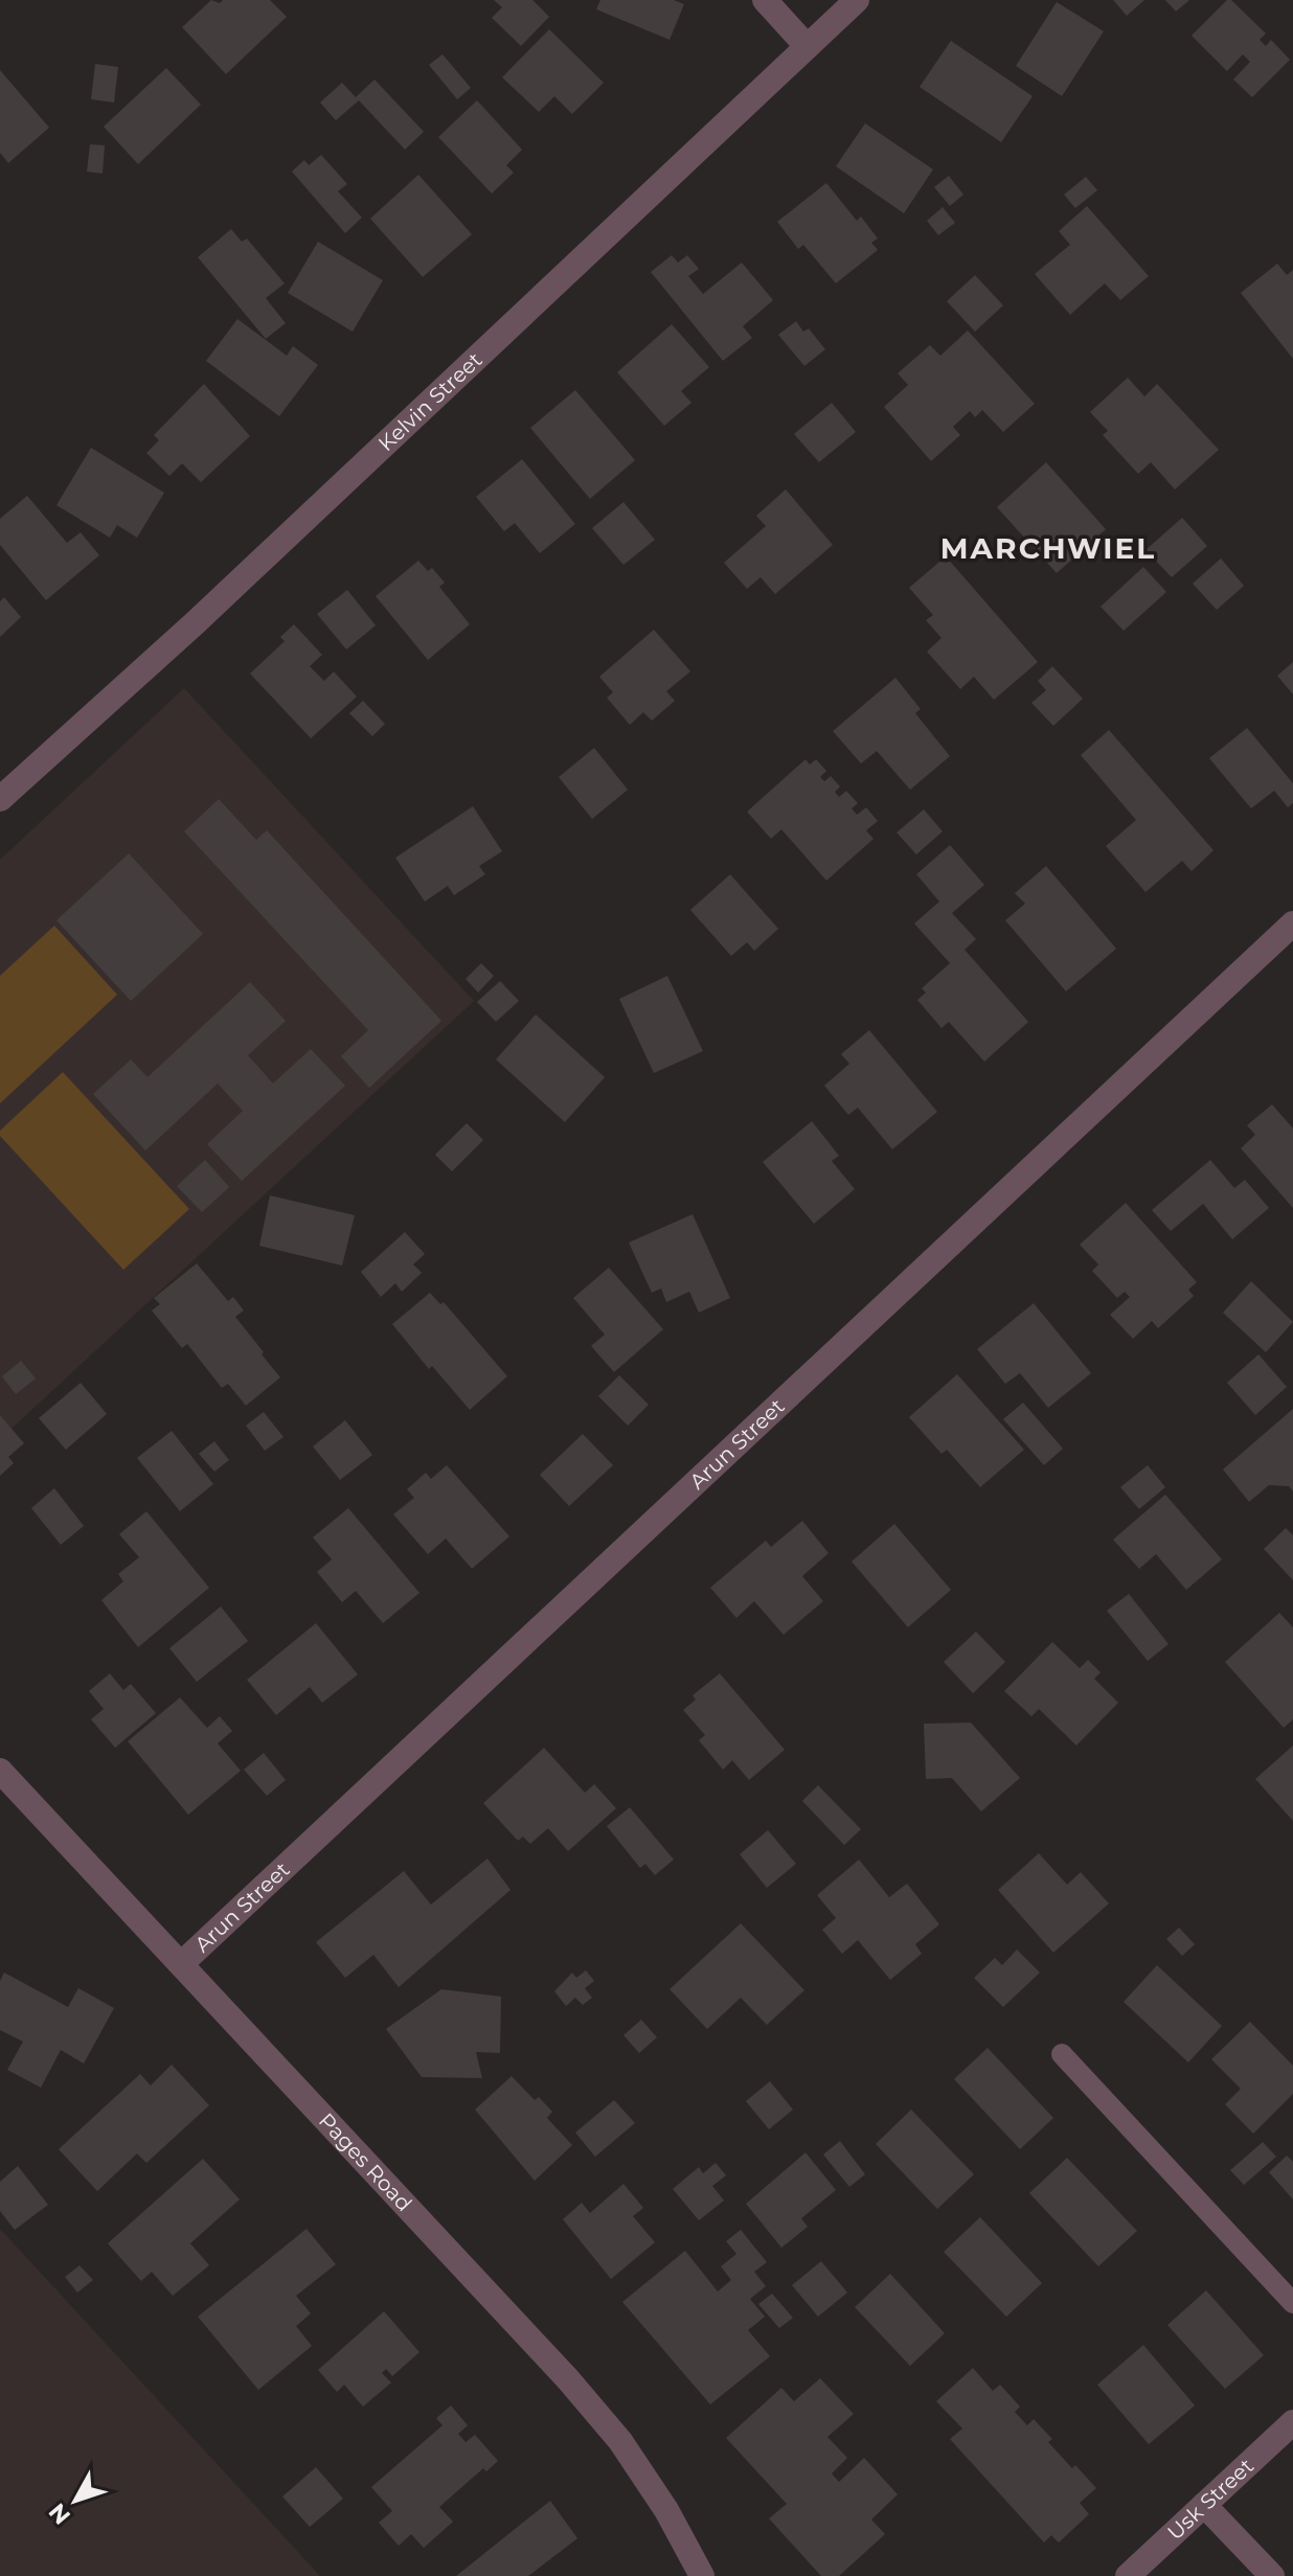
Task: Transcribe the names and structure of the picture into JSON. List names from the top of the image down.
{
  "streets": {
    "street": [
      "Kelvin Street",
      "Arun Street",
      "Pages Road",
      "Usk Street"
    ]
  },
  "crossings": [
    ["Arun Street", "Pages Road"]
  ],
  "districts": ["MARCHWIEL"],
  "north": "bottom left"
}
